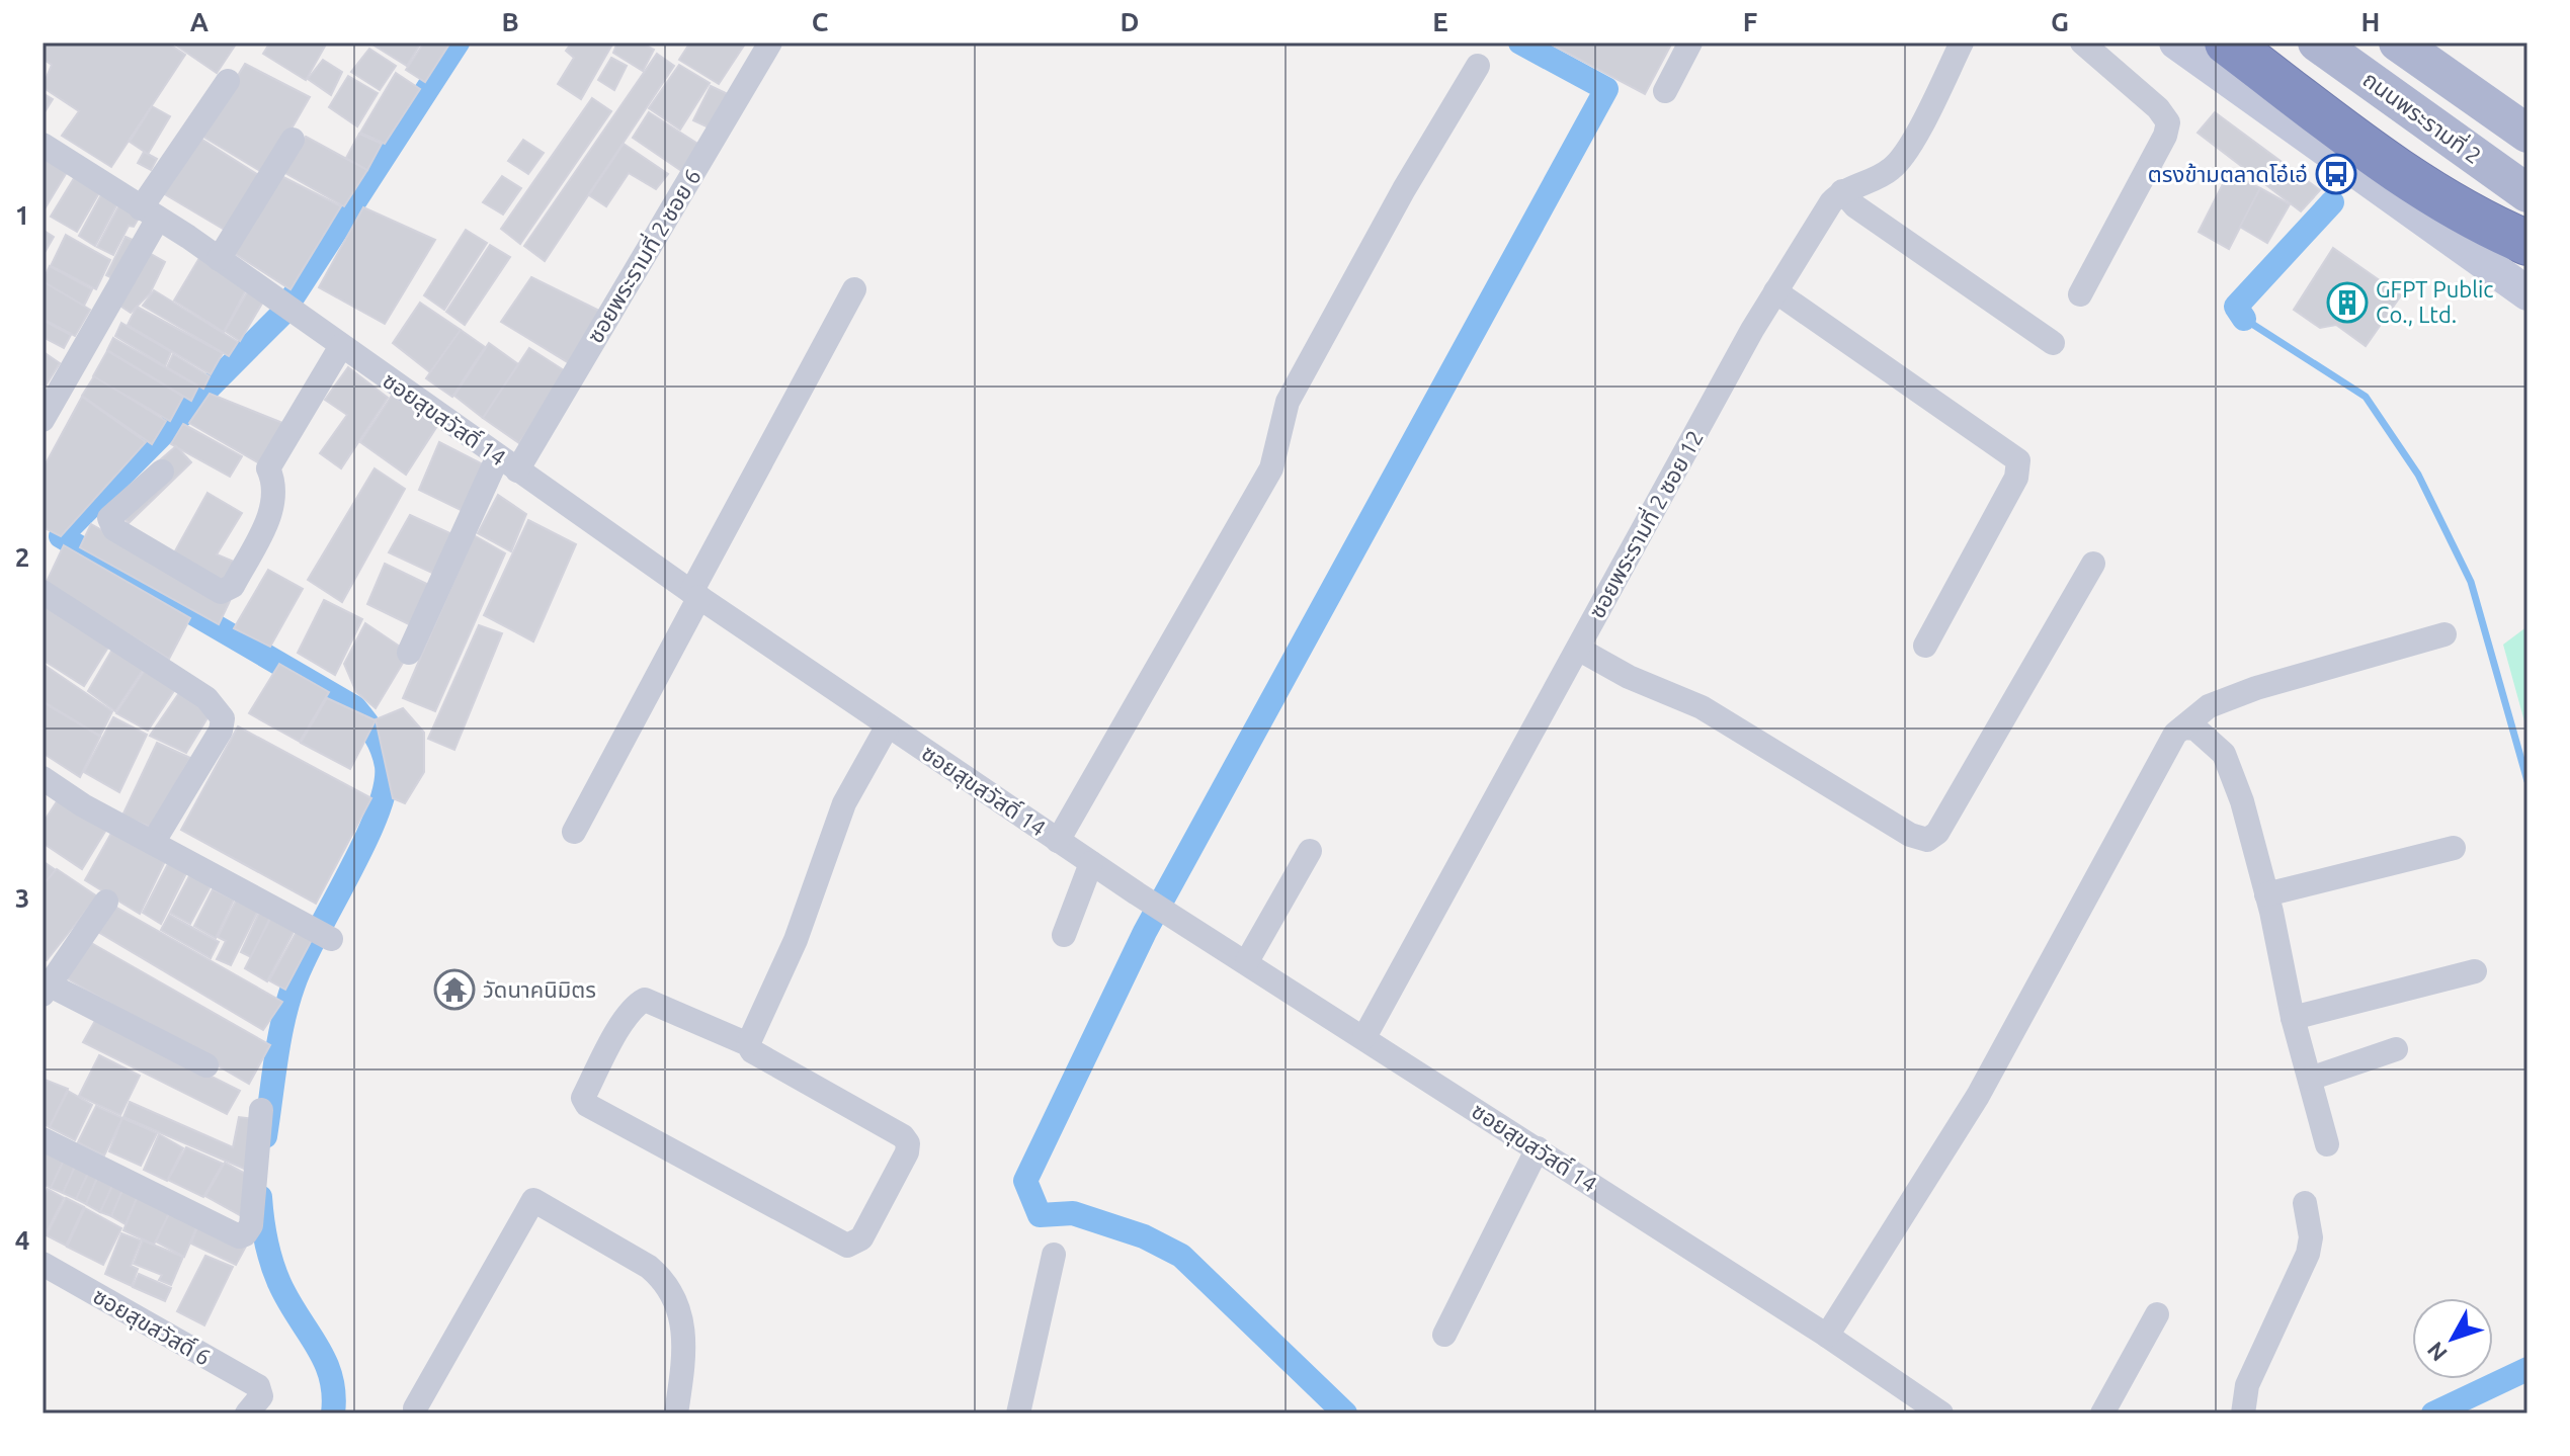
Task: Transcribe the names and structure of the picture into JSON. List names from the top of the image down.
{
  "streets": {
    "main road": ["ถนนพระรามที่ 2"],
    "street": [
      "ซอยพระรามที่ 2 ซอย 6",
      "ซอยสุขสวัสดิ์ 14",
      "ซอยพระรามที่ 2 ซอย 12",
      "ซอยสุขสวัสดิ์ 6"
    ]
  },
  "crossings": [
    ["ซอยพระรามที่ 2 ซอย 6", "ซอยสุขสวัสดิ์ 14"],
    ["ซอยสุขสวัสดิ์ 14", "ซอยพระรามที่ 2 ซอย 12"]
  ],
  "places": {
    "bus stop": ["ตรงข้ามตลาดโอ๋เอ๋"],
    "building": ["GFPT Public Co., Ltd."],
    "temple": ["วัดนาคนิมิตร"]
  },
  "north": "bottom left",
  "grid": {
    "columns": [
      "A",
      "B",
      "C",
      "D",
      "E",
      "F",
      "G",
      "H"
    ],
    "rows": [
      "1",
      "2",
      "3",
      "4"
    ]
  }
}
